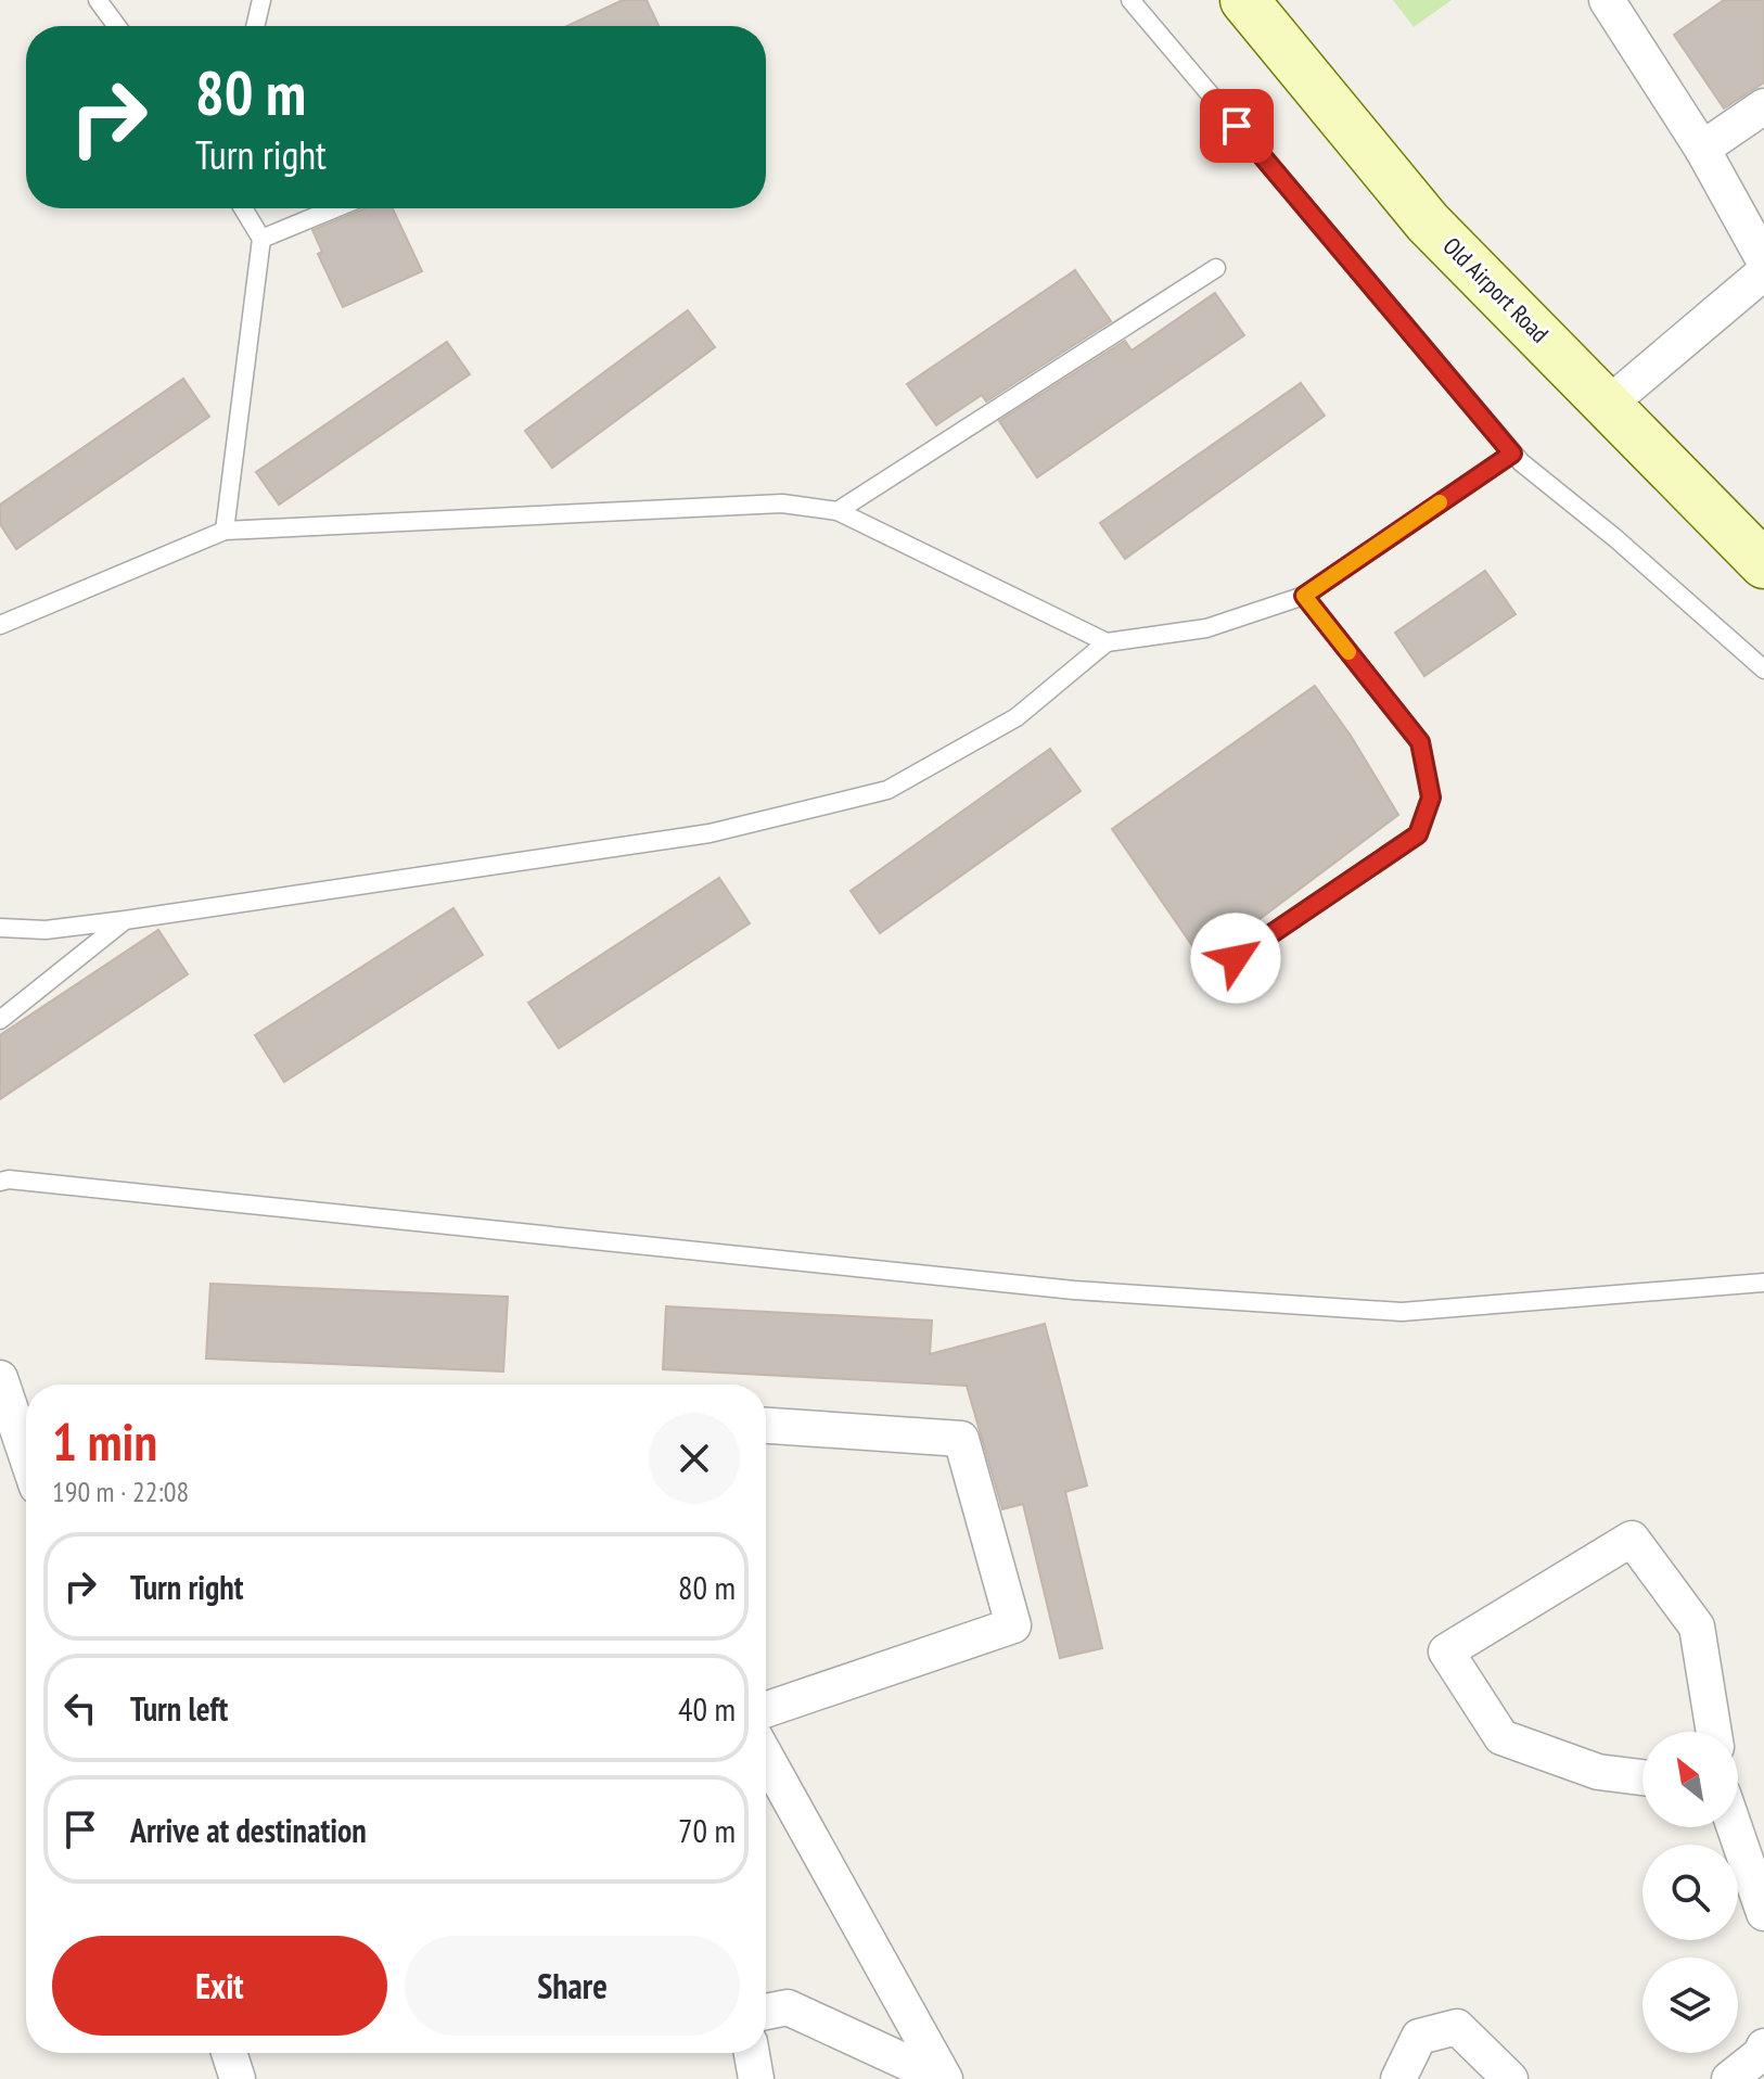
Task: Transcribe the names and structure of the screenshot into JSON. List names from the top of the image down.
{
  "streets": {
    "main road": ["Old Airport Road"]
  },
  "north": "top left",
  "page": {
    "turn": ["80 m", "Turn right"],
    "heading": ["1 min", "190 m · 22:08"],
    "list": [
      {
        "name": "Turn right",
        "value": "80 m"
      },
      {
        "name": "Turn left",
        "value": "40 m"
      },
      {
        "name": "Arrive at destination",
        "value": "70 m"
      }
    ],
    "buttons": ["Exit", "Share"]
  }
}
